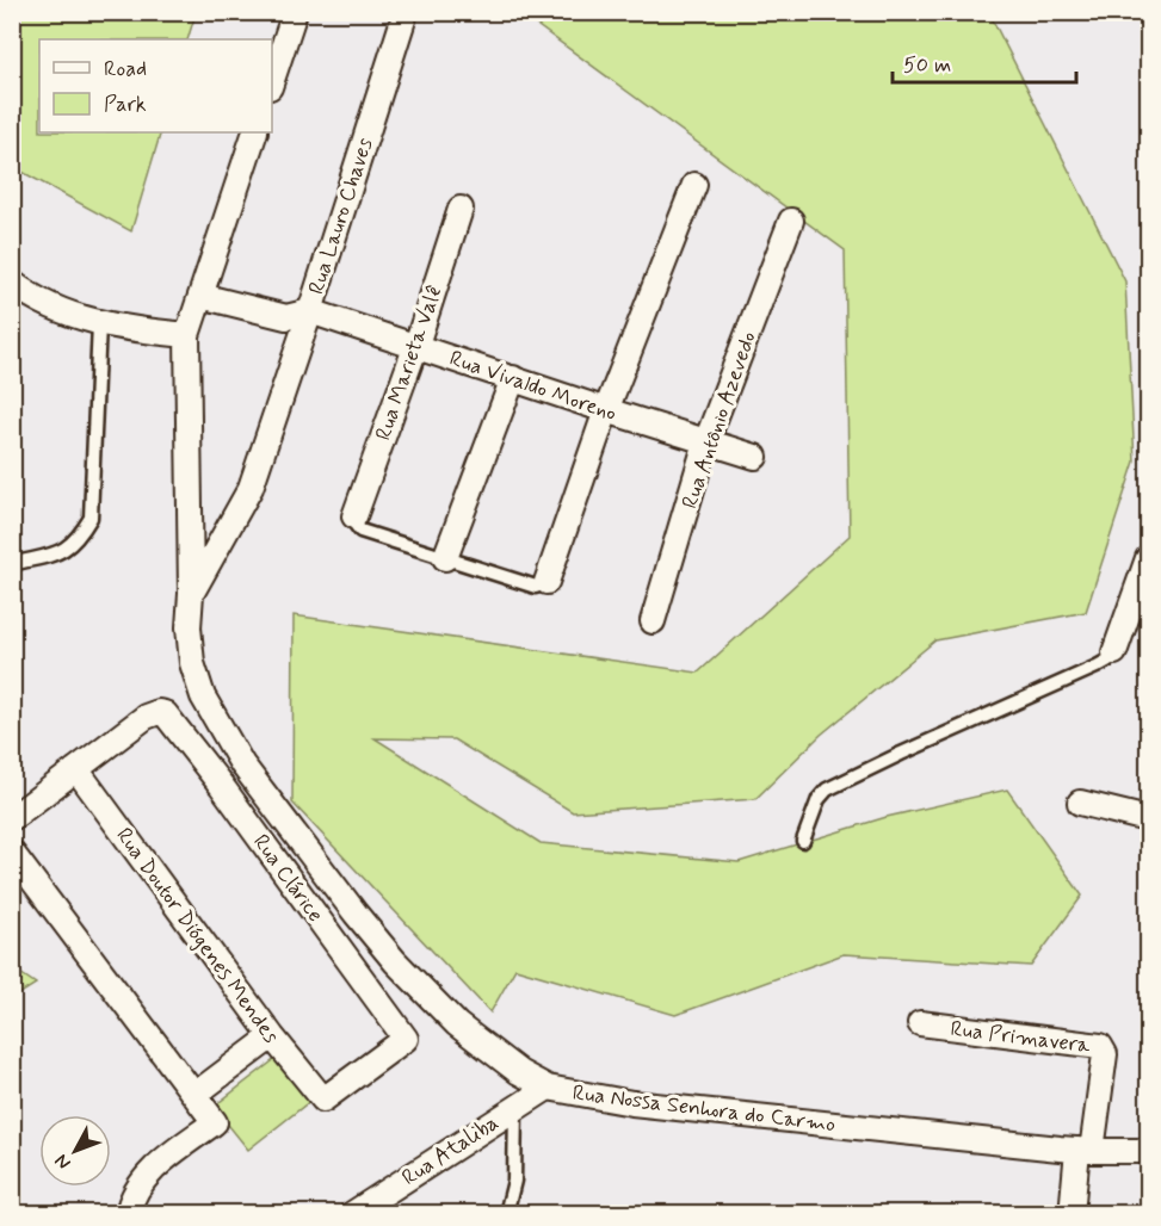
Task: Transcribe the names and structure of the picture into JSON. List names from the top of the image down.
{
  "streets": {
    "street": [
      "Rua Lauro Chaves",
      "Rua Marieta Valê",
      "Rua Vivaldo Moreno",
      "Rua Antônio Azevedo",
      "Rua Clárice",
      "Rua Doutor Diógenes Mendes",
      "Rua Primavera",
      "Rua Nossa Senhora do Carmo",
      "Rua Ataliba"
    ]
  },
  "crossings": [
    ["Rua Lauro Chaves", "Rua Vivaldo Moreno"],
    ["Rua Lauro Chaves", "Rua Nossa Senhora do Carmo"],
    ["Rua Marieta Valê", "Rua Vivaldo Moreno"],
    ["Rua Vivaldo Moreno", "Rua Antônio Azevedo"],
    ["Rua Vivaldo Moreno", "Rua Nossa Senhora do Carmo"],
    ["Rua Clárice", "Rua Doutor Diógenes Mendes"],
    ["Rua Primavera", "Rua Nossa Senhora do Carmo"],
    ["Rua Nossa Senhora do Carmo", "Rua Ataliba"]
  ],
  "legend": ["Road", "Park"],
  "scale_bar": "50 m",
  "north": "bottom left"
}
